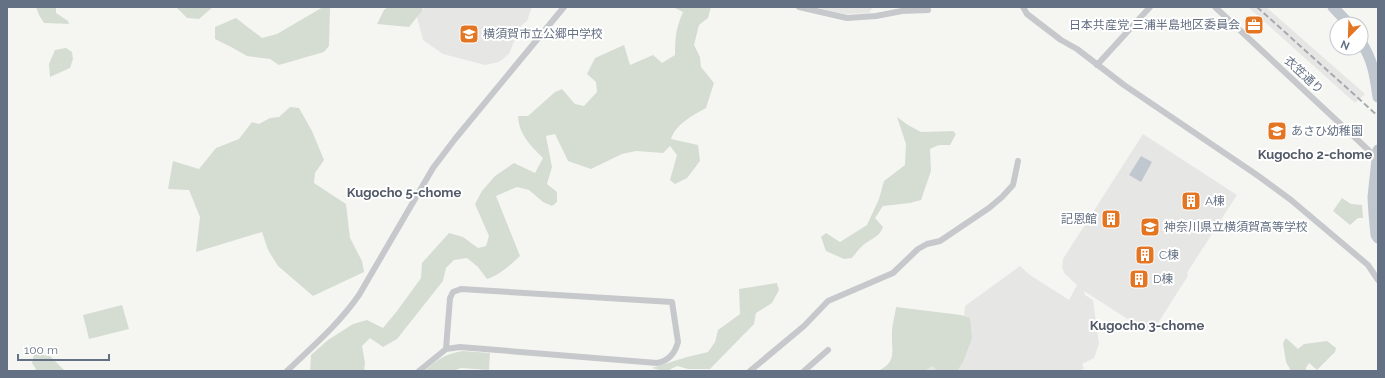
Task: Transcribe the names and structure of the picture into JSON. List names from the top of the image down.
{
  "streets": {
    "street": ["衣笠通り"]
  },
  "districts": ["Kugocho 2-chome", "Kugocho 5-chome", "Kugocho 3-chome"],
  "places": {
    "office": ["日本共産党 三浦半島地区委員会"],
    "school or university": ["横須賀市立公郷中学校", "あさひ幼稚園", "神奈川県立横須賀高等学校"],
    "building": [
      "A棟",
      "記恩館",
      "C棟",
      "D棟"
    ]
  },
  "scale_bar": "100 m",
  "north": "bottom left"
}
